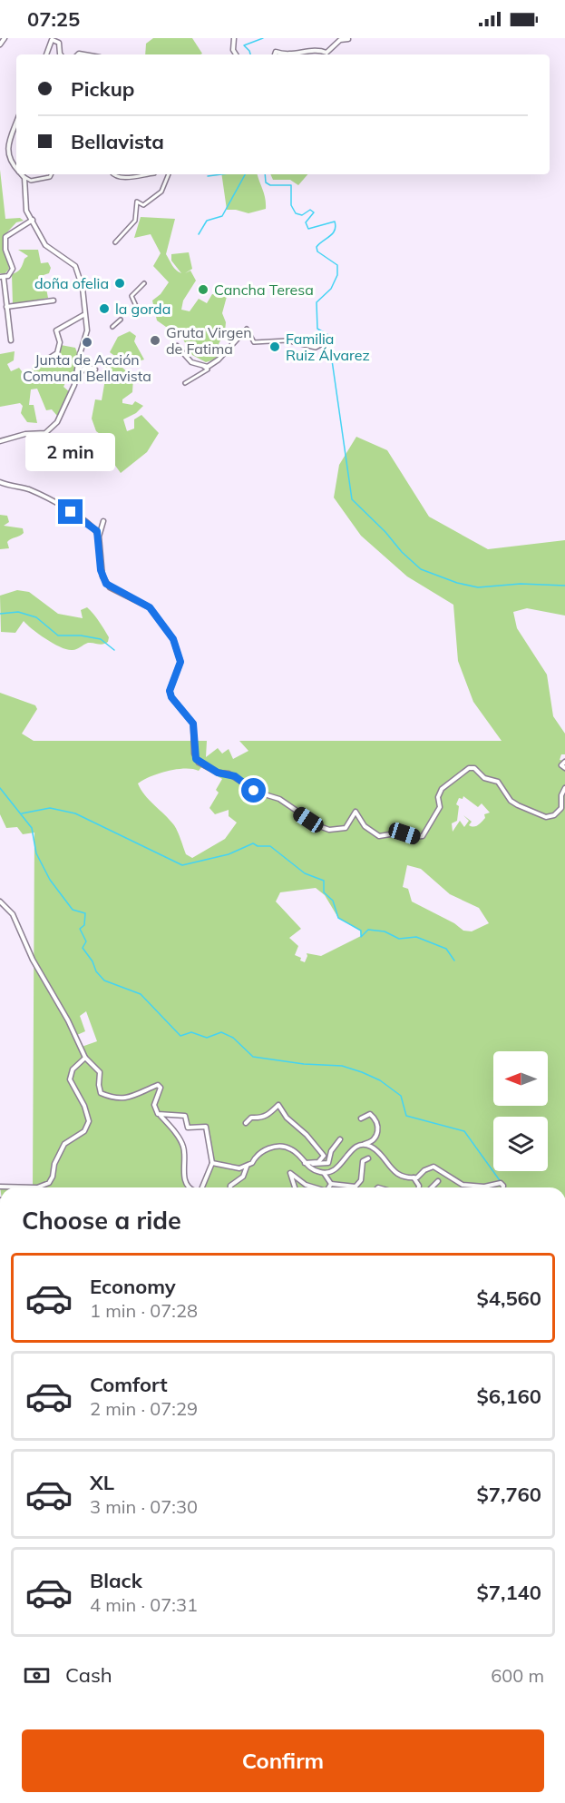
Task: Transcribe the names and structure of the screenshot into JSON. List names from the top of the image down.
{
  "places": [
    "doña ofelia",
    "Cancha Teresa",
    "la gorda",
    "Gruta Virgen de Fatima",
    "Junta de Acción Comunal Bellavista",
    "Familia Ruiz Álvarez"
  ],
  "north": "left",
  "page": {
    "status": "07:25",
    "banner": ["Pickup", "Bellavista"],
    "bubble": "2 min",
    "heading": "Choose a ride",
    "list": [
      {
        "name": "Economy",
        "note": "1 min · 07:28",
        "value": "$4,560"
      },
      {
        "name": "Comfort",
        "note": "2 min · 07:29",
        "value": "$6,160"
      },
      {
        "name": "XL",
        "note": "3 min · 07:30",
        "value": "$7,760"
      },
      {
        "name": "Black",
        "note": "4 min · 07:31",
        "value": "$7,140"
      }
    ],
    "pay": ["Cash", "600 m"],
    "buttons": "Confirm"
  }
}
